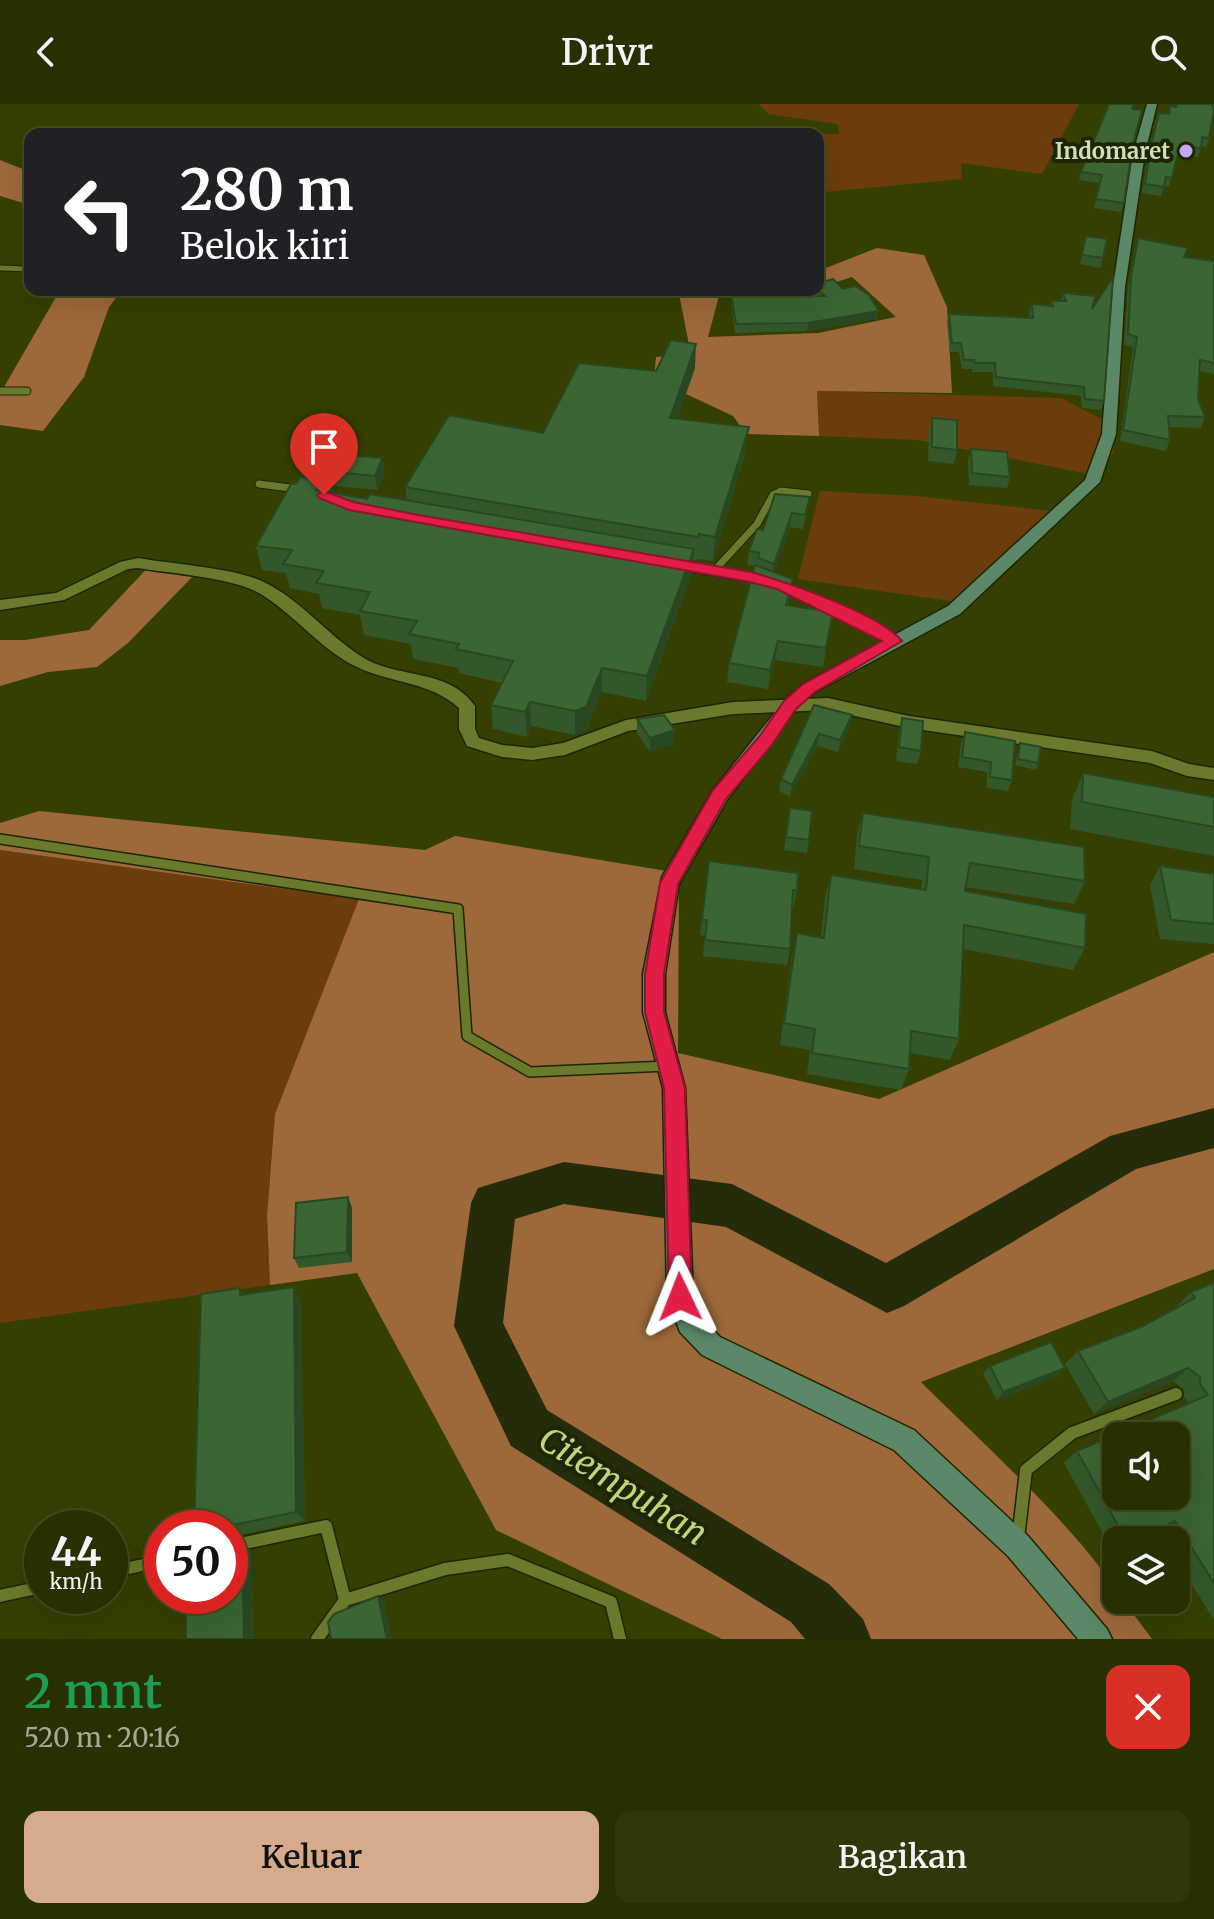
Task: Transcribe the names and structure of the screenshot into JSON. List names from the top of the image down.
{
  "water": ["Citempuhan"],
  "places": ["Indomaret"],
  "page": {
    "header": "Drivr",
    "turn": ["280 m", "Belok kiri"],
    "speed": "44 km/h",
    "limit": "50",
    "heading": ["2 mnt", "520 m · 20:16"],
    "buttons": ["Keluar", "Bagikan"]
  }
}
